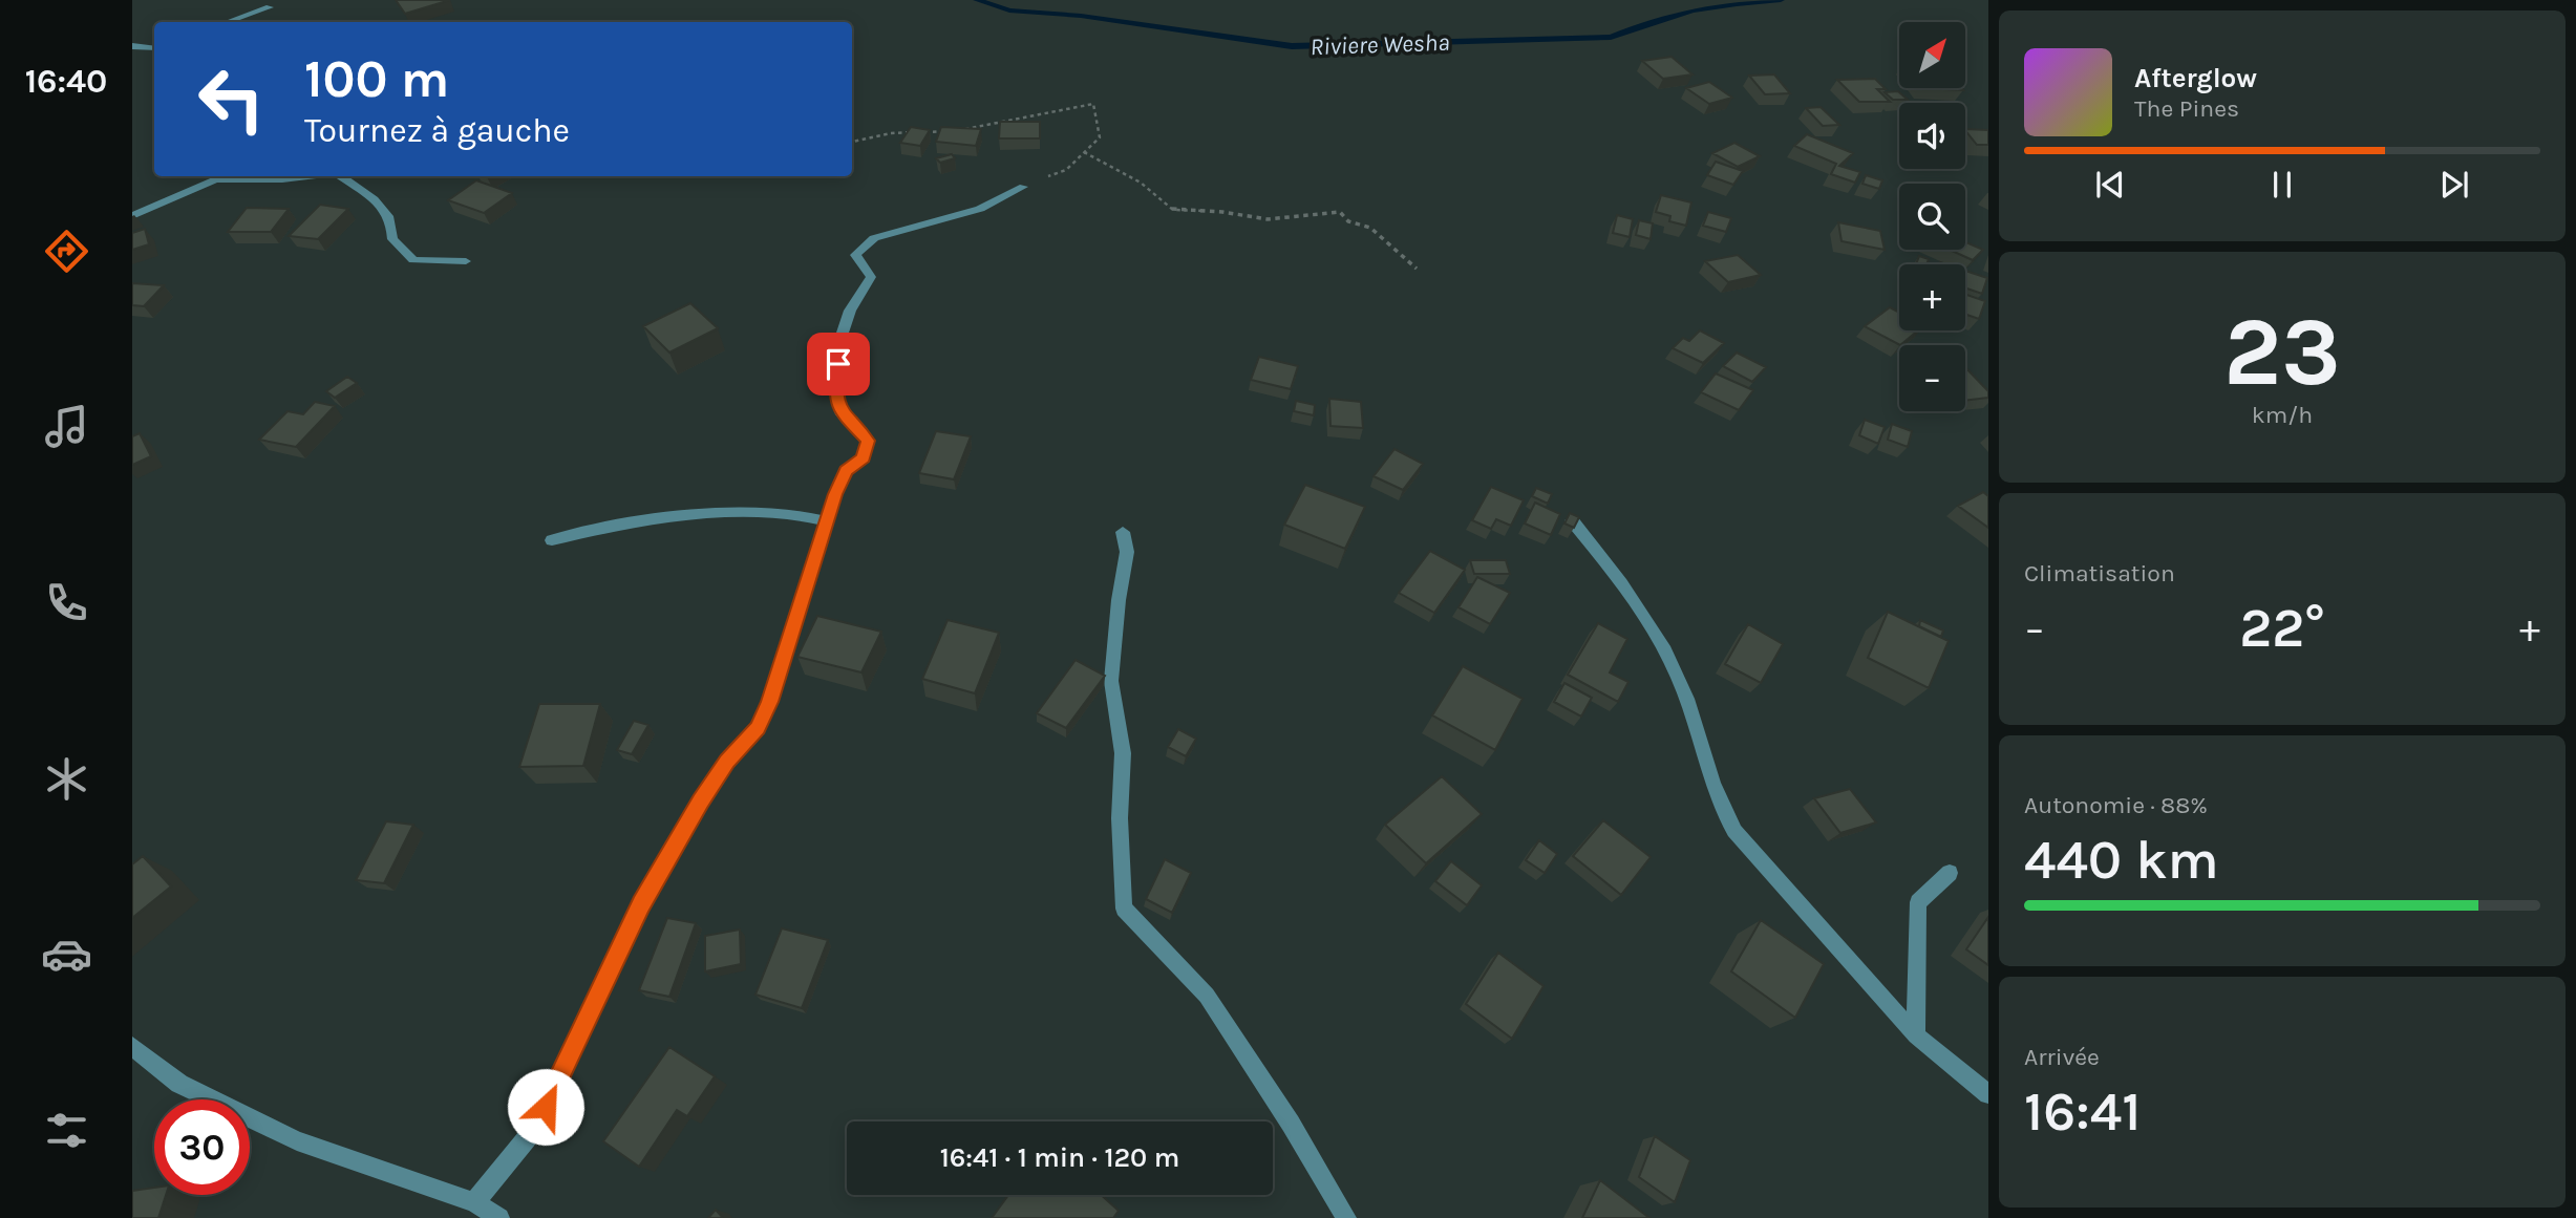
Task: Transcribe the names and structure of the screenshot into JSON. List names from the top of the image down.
{
  "water": ["Riviere Wesha"],
  "north": "top right",
  "page": {
    "tabs": "16:40",
    "map_buttons": ["+", "−"],
    "turn": ["100 m", "Tournez à gauche"],
    "song": ["Afterglow", "The Pines"],
    "tile": [
      ["23", "km/h"],
      "Climatisation",
      ["Autonomie · 88%", "440 km"],
      ["Arrivée", "16:41"]
    ],
    "heat": ["−", "22°", "+"],
    "limit": "30",
    "trip": "16:41 · 1 min · 120 m"
  }
}
